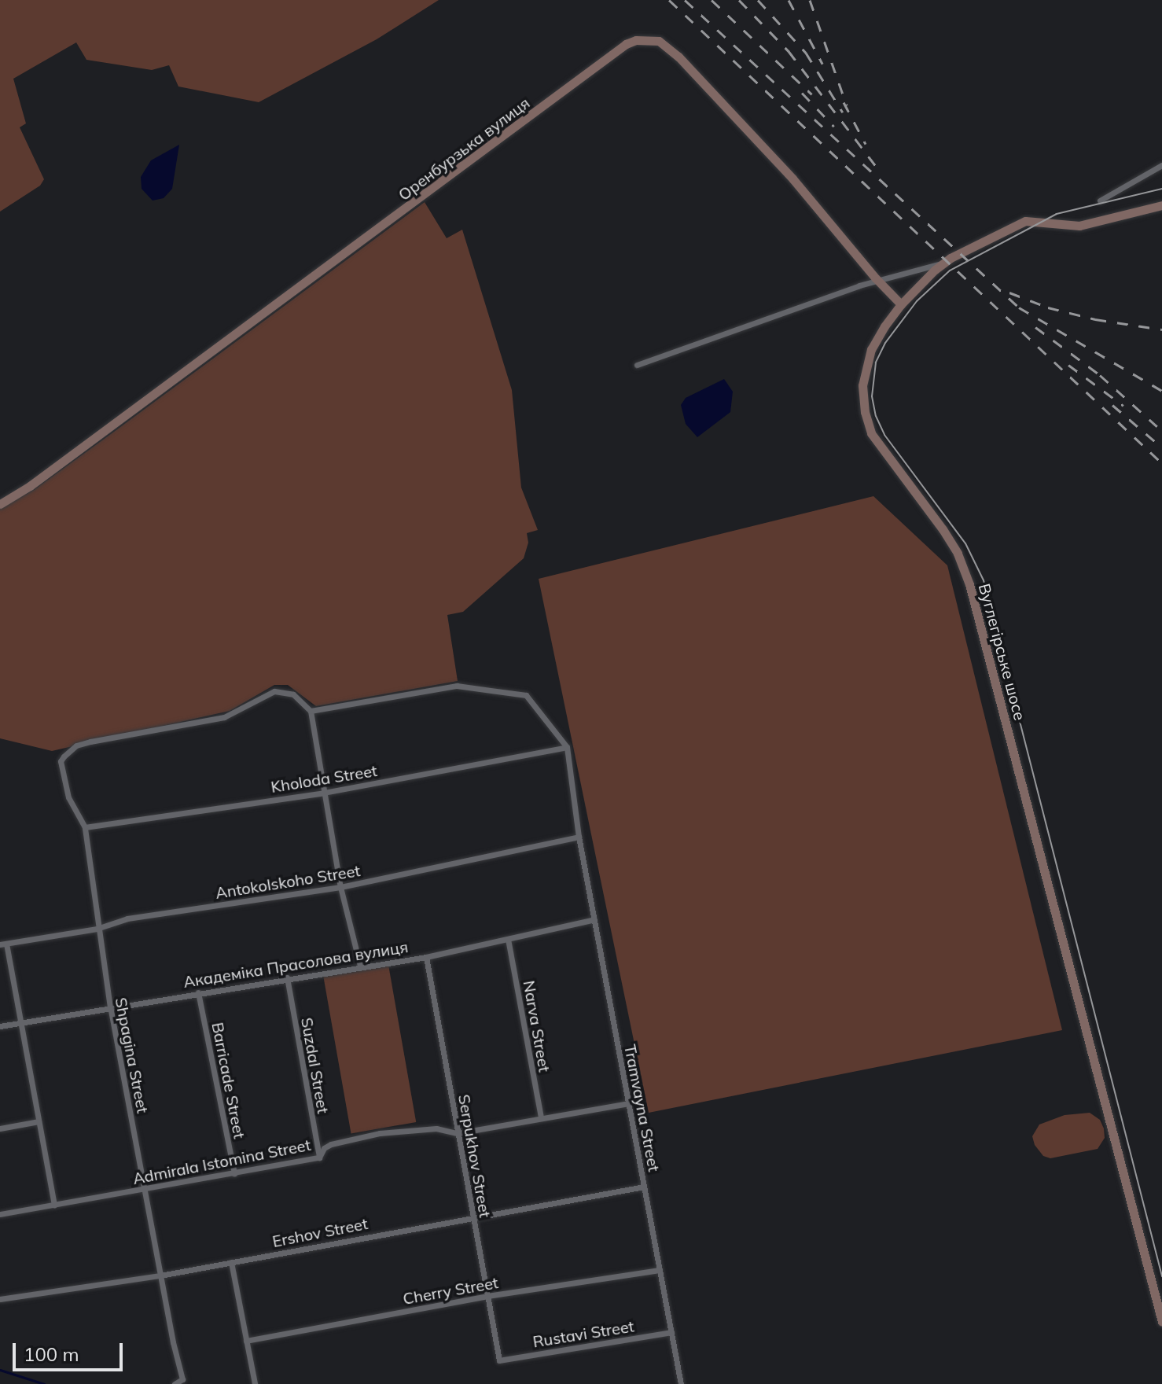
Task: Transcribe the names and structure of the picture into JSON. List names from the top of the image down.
{
  "streets": {
    "street": [
      "Оренбурзька вулиця",
      "Вуглегірське шосе",
      "Kholoda Street",
      "Antokolskoho Street",
      "Академіка Прасолова вулиця",
      "Narva Street",
      "Shpagina Street",
      "Suzdal Street",
      "Barricade Street",
      "Tramvayna Street",
      "Serpukhov Street",
      "Admirala Istomina Street",
      "Ershov Street",
      "Cherry Street",
      "Rustavi Street"
    ]
  },
  "crossings": [
    ["Оренбурзька вулиця", "Вуглегірське шосе"],
    ["Kholoda Street", "Shpagina Street"],
    ["Kholoda Street", "Tramvayna Street"],
    ["Antokolskoho Street", "Shpagina Street"],
    ["Antokolskoho Street", "Tramvayna Street"],
    ["Академіка Прасолова вулиця", "Narva Street"],
    ["Академіка Прасолова вулиця", "Shpagina Street"],
    ["Академіка Прасолова вулиця", "Suzdal Street"],
    ["Академіка Прасолова вулиця", "Barricade Street"],
    ["Академіка Прасолова вулиця", "Tramvayna Street"],
    ["Академіка Прасолова вулиця", "Serpukhov Street"],
    ["Narva Street", "Admirala Istomina Street"],
    ["Shpagina Street", "Admirala Istomina Street"],
    ["Shpagina Street", "Ershov Street"],
    ["Suzdal Street", "Admirala Istomina Street"],
    ["Barricade Street", "Admirala Istomina Street"],
    ["Tramvayna Street", "Admirala Istomina Street"],
    ["Tramvayna Street", "Ershov Street"],
    ["Tramvayna Street", "Cherry Street"],
    ["Tramvayna Street", "Rustavi Street"],
    ["Serpukhov Street", "Admirala Istomina Street"],
    ["Serpukhov Street", "Ershov Street"],
    ["Serpukhov Street", "Cherry Street"],
    ["Serpukhov Street", "Rustavi Street"]
  ],
  "scale_bar": "100 m"
}
